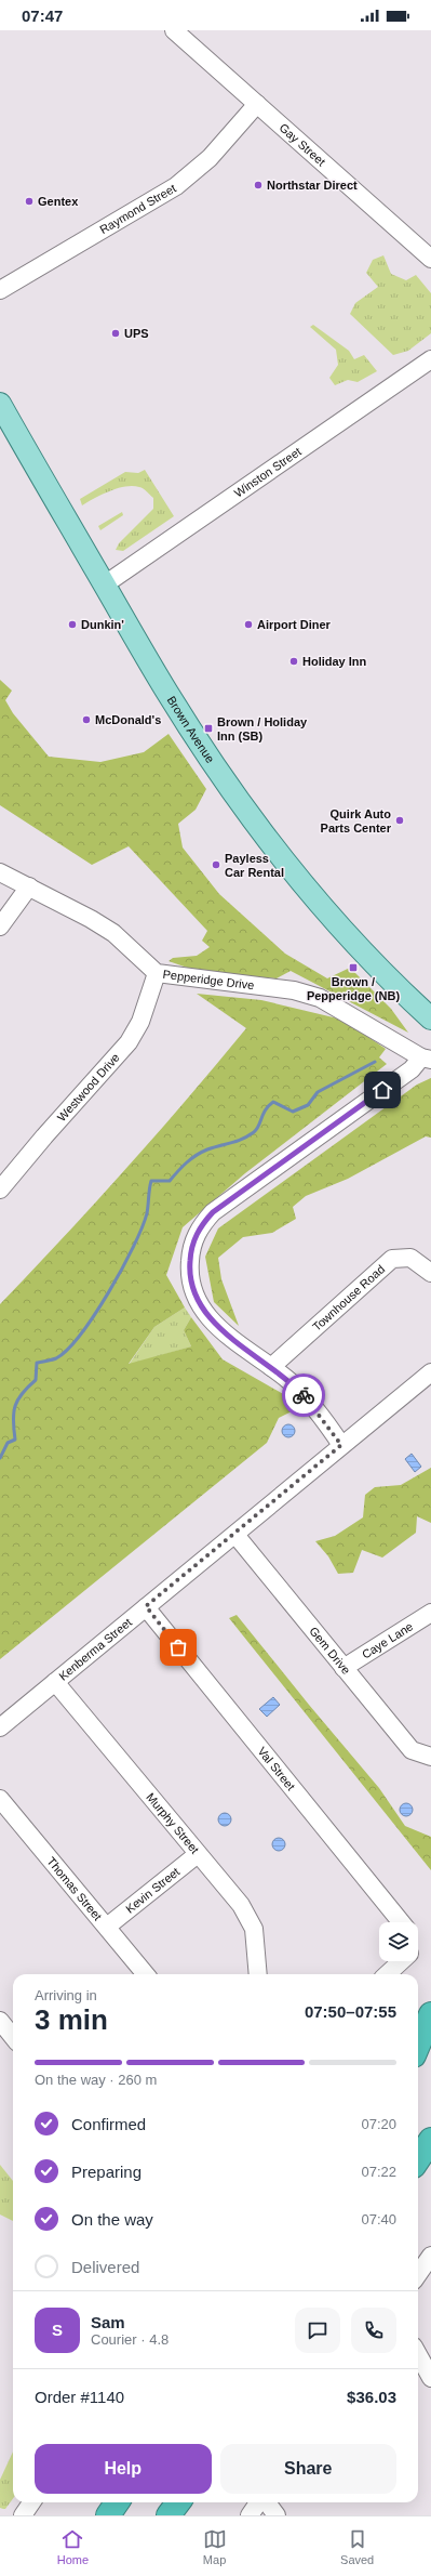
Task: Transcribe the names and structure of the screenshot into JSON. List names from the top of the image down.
{
  "streets": {
    "main road": ["Brown Avenue"],
    "street": [
      "Gay Street",
      "Raymond Street",
      "Winston Street",
      "Pepperidge Drive",
      "Westwood Drive",
      "Townhouse Road",
      "Caye Lane",
      "Kenberma Street",
      "Gem Drive",
      "Val Street",
      "Murphy Street",
      "Thomas Street",
      "Kevin Street"
    ]
  },
  "crossings": [
    ["Gay Street", "Raymond Street"],
    ["Winston Street", "Brown Avenue"],
    ["Pepperidge Drive", "Westwood Drive"],
    ["Caye Lane", "Gem Drive"],
    ["Kenberma Street", "Gem Drive"],
    ["Kenberma Street", "Val Street"],
    ["Kenberma Street", "Murphy Street"],
    ["Murphy Street", "Kevin Street"],
    ["Thomas Street", "Kevin Street"]
  ],
  "places": {
    "other": [
      "Northstar Direct",
      "Gentex",
      "UPS",
      "Dunkin'",
      "Airport Diner",
      "Holiday Inn",
      "McDonald's",
      "Quirk Auto Parts Center",
      "Payless Car Rental"
    ],
    "transit": ["Brown / Holiday Inn (SB)", "Brown / Pepperidge (NB)"]
  },
  "page": {
    "status": "07:47",
    "heading": ["3 min", "Arriving in", "07:50–07:55"],
    "panel": [
      "Sam",
      "Courier · 4.8",
      "Order #1140",
      "$36.03"
    ],
    "bar": "On the way · 260 m",
    "list": [
      ["Confirmed", "07:20"],
      ["Preparing", "07:22"],
      ["On the way", "07:40"],
      "Delivered"
    ],
    "round": "S",
    "buttons": ["Help", "Share"],
    "tabs": ["Home", "Map", "Saved"]
  }
}
